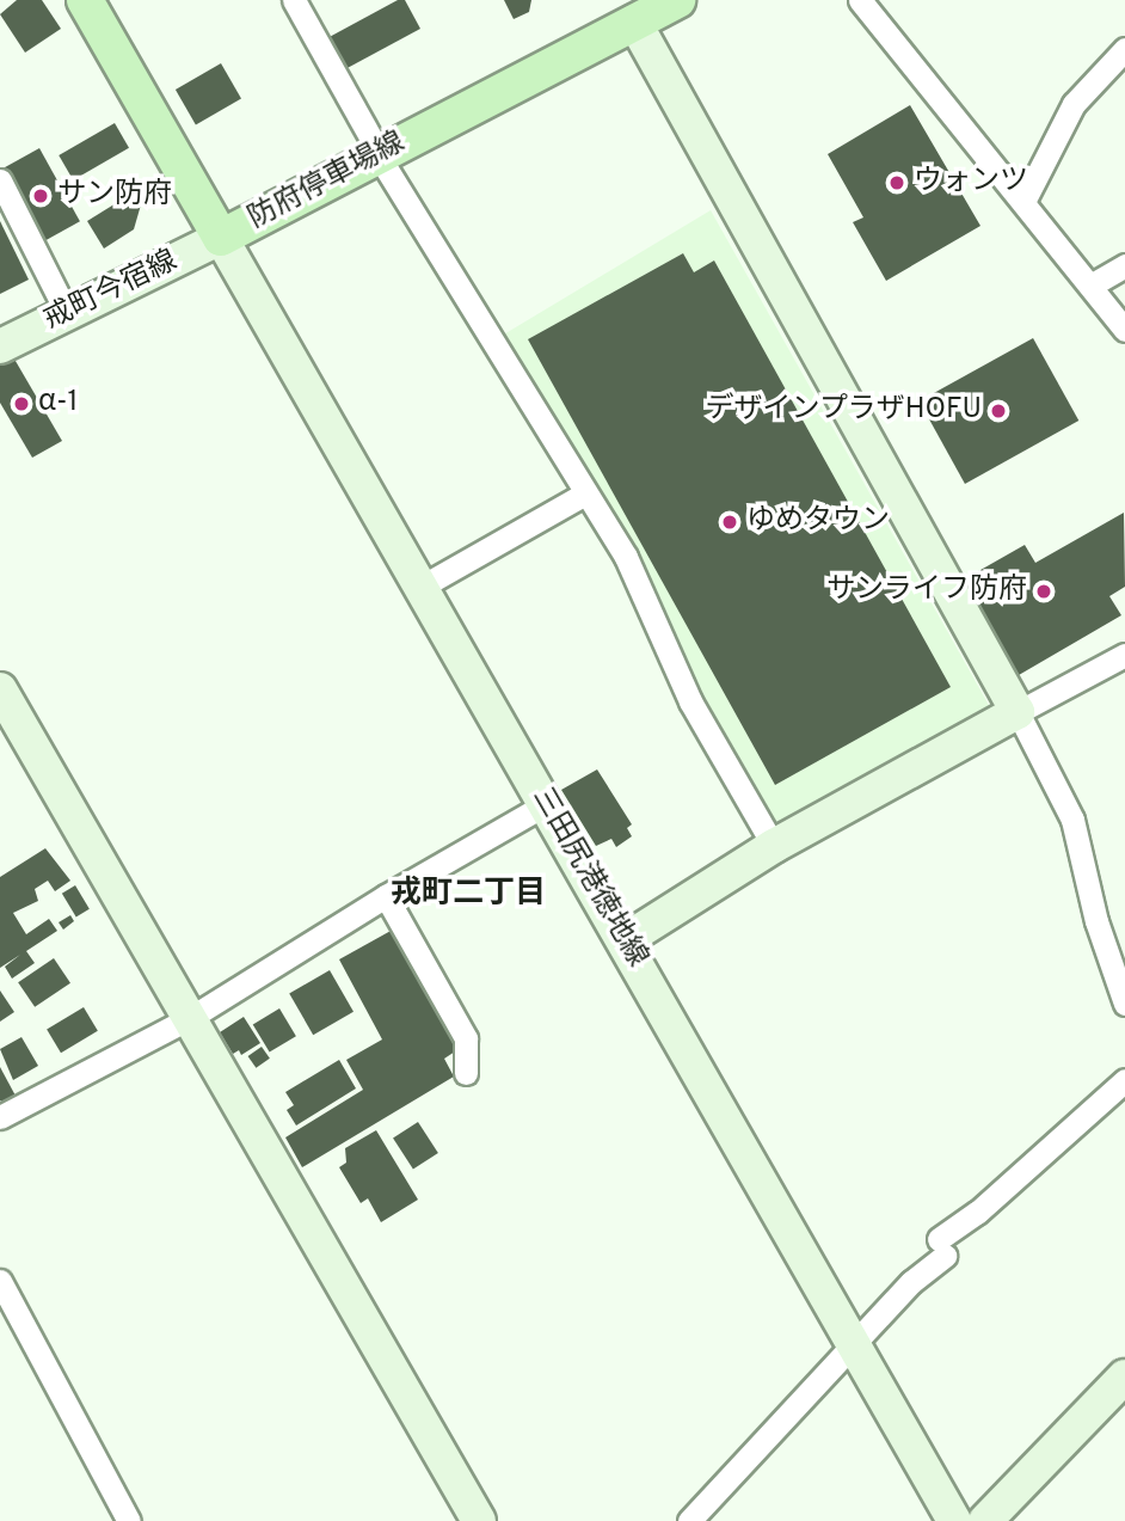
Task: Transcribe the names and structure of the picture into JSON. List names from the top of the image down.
{
  "streets": {
    "main road": ["防府停車場線"],
    "street": ["戒町今宿線", "三田尻港徳地線"]
  },
  "crossings": [
    ["防府停車場線", "戒町今宿線"],
    ["防府停車場線", "三田尻港徳地線"],
    ["戒町今宿線", "三田尻港徳地線"]
  ],
  "districts": ["戎町二丁目"],
  "places": [
    "ウォンツ",
    "サン防府",
    "α-1",
    "デザインプラザHOFU",
    "ゆめタウン",
    "サンライフ防府"
  ]
}
